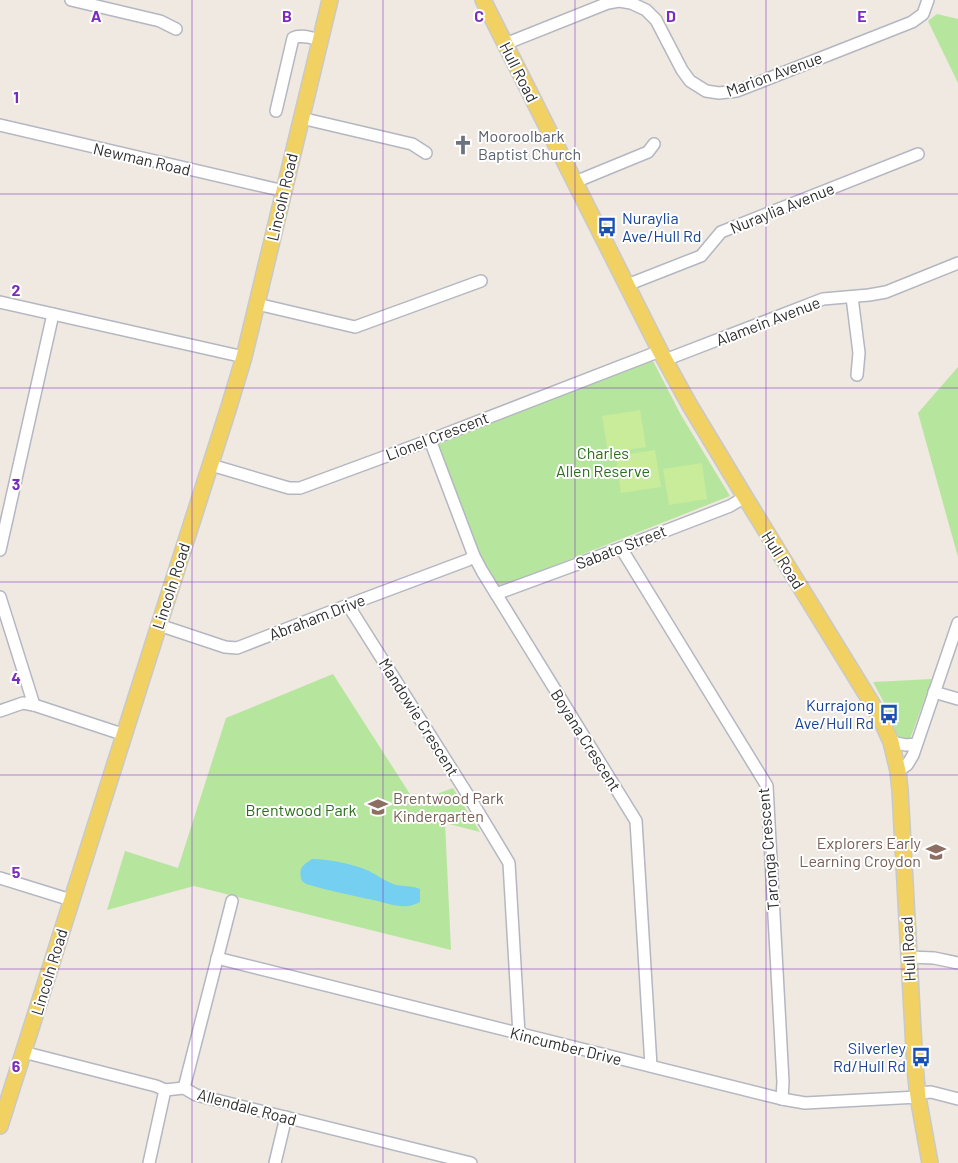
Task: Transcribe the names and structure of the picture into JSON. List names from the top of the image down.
{
  "streets": {
    "main road": ["Hull Road", "Lincoln Road"],
    "street": [
      "Marion Avenue",
      "Newman Road",
      "Nuraylia Avenue",
      "Alamein Avenue",
      "Lionel Crescent",
      "Sabato Street",
      "Abraham Drive",
      "Mandowie Crescent",
      "Boyana Crescent",
      "Taronga Crescent",
      "Kincumber Drive",
      "Allendale Road"
    ]
  },
  "crossings": [
    ["Hull Road", "Marion Avenue"],
    ["Hull Road", "Nuraylia Avenue"],
    ["Hull Road", "Alamein Avenue"],
    ["Hull Road", "Lionel Crescent"],
    ["Hull Road", "Sabato Street"],
    ["Hull Road", "Kincumber Drive"],
    ["Newman Road", "Lincoln Road"],
    ["Lincoln Road", "Lionel Crescent"],
    ["Lincoln Road", "Abraham Drive"],
    ["Lincoln Road", "Allendale Road"],
    ["Alamein Avenue", "Lionel Crescent"],
    ["Lionel Crescent", "Boyana Crescent"],
    ["Sabato Street", "Boyana Crescent"],
    ["Sabato Street", "Taronga Crescent"],
    ["Abraham Drive", "Mandowie Crescent"],
    ["Abraham Drive", "Boyana Crescent"],
    ["Mandowie Crescent", "Kincumber Drive"],
    ["Boyana Crescent", "Kincumber Drive"],
    ["Taronga Crescent", "Kincumber Drive"]
  ],
  "parks": ["Charles Allen Reserve", "Brentwood Park"],
  "places": {
    "church": ["Mooroolbark Baptist Church"],
    "bus stop": ["Nuraylia Ave/Hull Rd", "Kurrajong Ave/Hull Rd", "Silverley Rd/Hull Rd"],
    "school or university": ["Brentwood Park Kindergarten", "Explorers Early Learning Croydon"]
  },
  "grid": {
    "columns": [
      "A",
      "B",
      "C",
      "D",
      "E"
    ],
    "rows": [
      "1",
      "2",
      "3",
      "4",
      "5",
      "6"
    ]
  }
}
